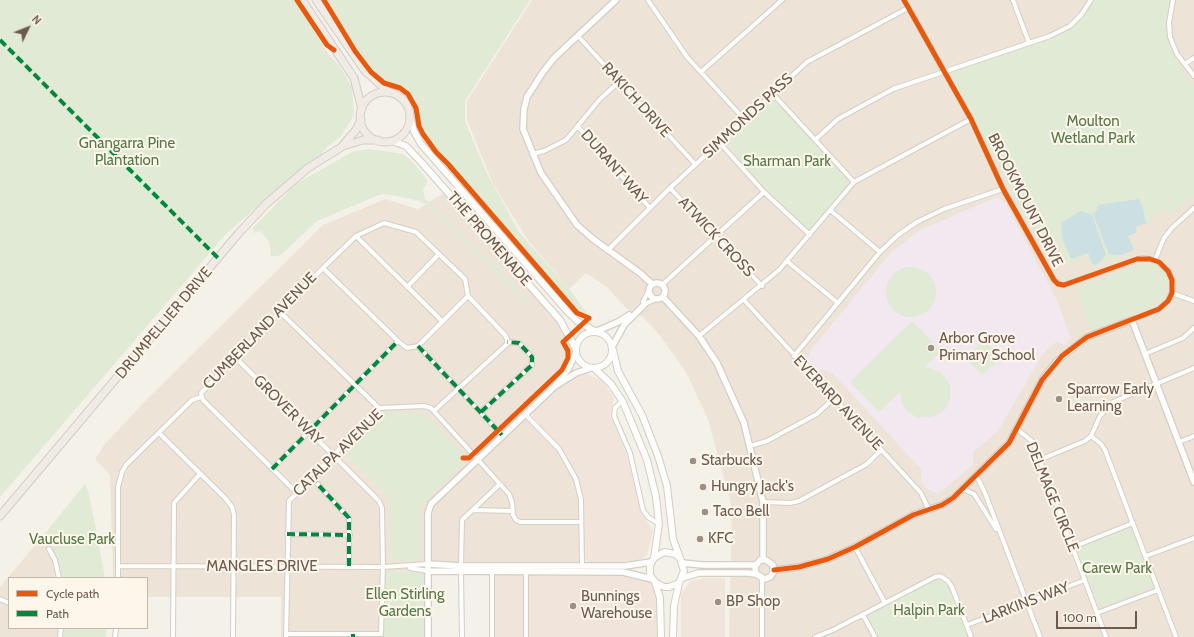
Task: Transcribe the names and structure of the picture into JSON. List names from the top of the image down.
{
  "streets": {
    "main road": ["THE PROMENADE", "DRUMPELLIER DRIVE"],
    "street": [
      "RAKICH DRIVE",
      "SIMMONDS PASS",
      "DURANT WAY",
      "BROOKMOUNT DRIVE",
      "ATWICK CROSS",
      "CUMBERLAND AVENUE",
      "EVERARD AVENUE",
      "GROVER WAY",
      "CATALPA AVENUE",
      "DELMAGE CIRCLE",
      "MANGLES DRIVE",
      "LARKINS WAY"
    ]
  },
  "crossings": [
    ["RAKICH DRIVE", "SIMMONDS PASS"],
    ["SIMMONDS PASS", "DURANT WAY"],
    ["SIMMONDS PASS", "BROOKMOUNT DRIVE"],
    ["SIMMONDS PASS", "ATWICK CROSS"],
    ["THE PROMENADE", "DRUMPELLIER DRIVE"],
    ["CUMBERLAND AVENUE", "GROVER WAY"],
    ["CUMBERLAND AVENUE", "MANGLES DRIVE"],
    ["GROVER WAY", "CATALPA AVENUE"],
    ["GROVER WAY", "MANGLES DRIVE"],
    ["CATALPA AVENUE", "MANGLES DRIVE"],
    ["DELMAGE CIRCLE", "LARKINS WAY"]
  ],
  "parks": [
    "Moulton Wetland Park",
    "Gnangarra Pine Plantation",
    "Sharman Park",
    "Vaucluse Park",
    "Carew Park",
    "Ellen Stirling Gardens",
    "Halpin Park"
  ],
  "places": [
    "Arbor Grove Primary School",
    "Sparrow Early Learning",
    "Starbucks",
    "Hungry Jack's",
    "Taco Bell",
    "KFC",
    "BP Shop",
    "Bunnings Warehouse"
  ],
  "legend": ["Cycle path", "Path"],
  "scale_bar": "100 m",
  "north": "top right"
}
